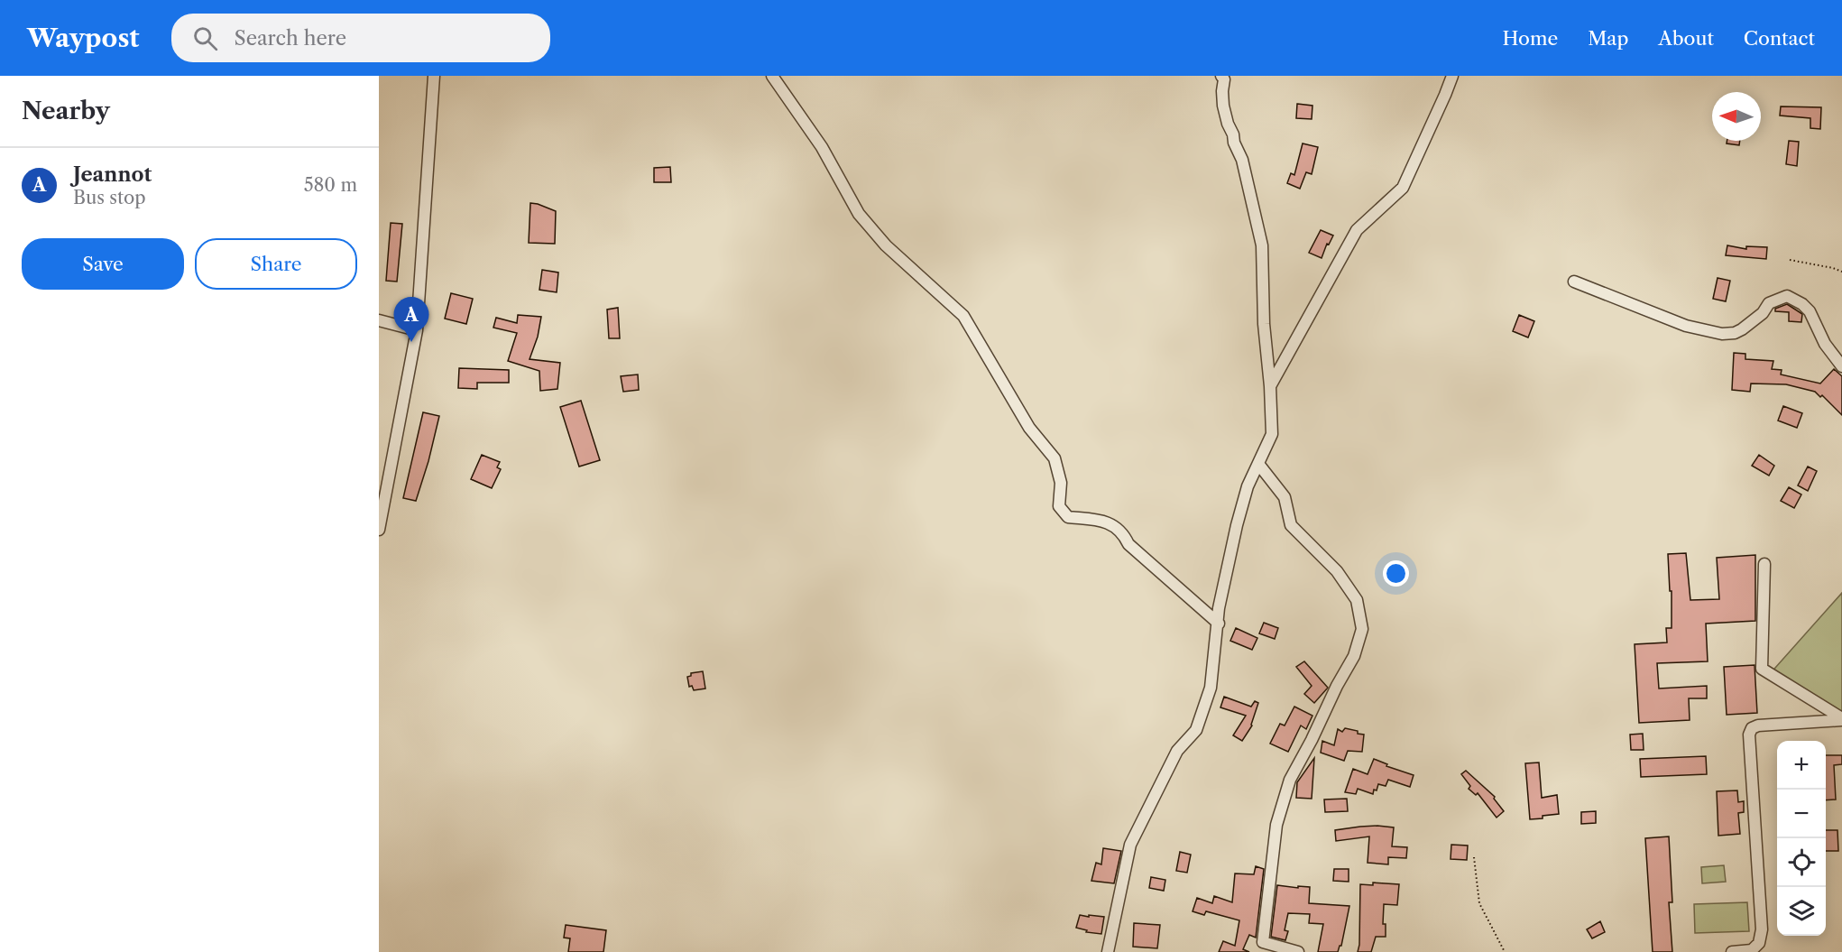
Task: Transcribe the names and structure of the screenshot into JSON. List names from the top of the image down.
{
  "north": "left",
  "page": {
    "header": "Waypost",
    "search": "Search here",
    "nav": [
      "Home",
      "Map",
      "About",
      "Contact"
    ],
    "heading": "Nearby",
    "list": [
      {
        "mark": "A",
        "name": "Jeannot",
        "note": "Bus stop",
        "value": "580 m"
      }
    ],
    "buttons": ["Save", "Share"],
    "pins": "A",
    "map_buttons": ["+", "−"]
  }
}
